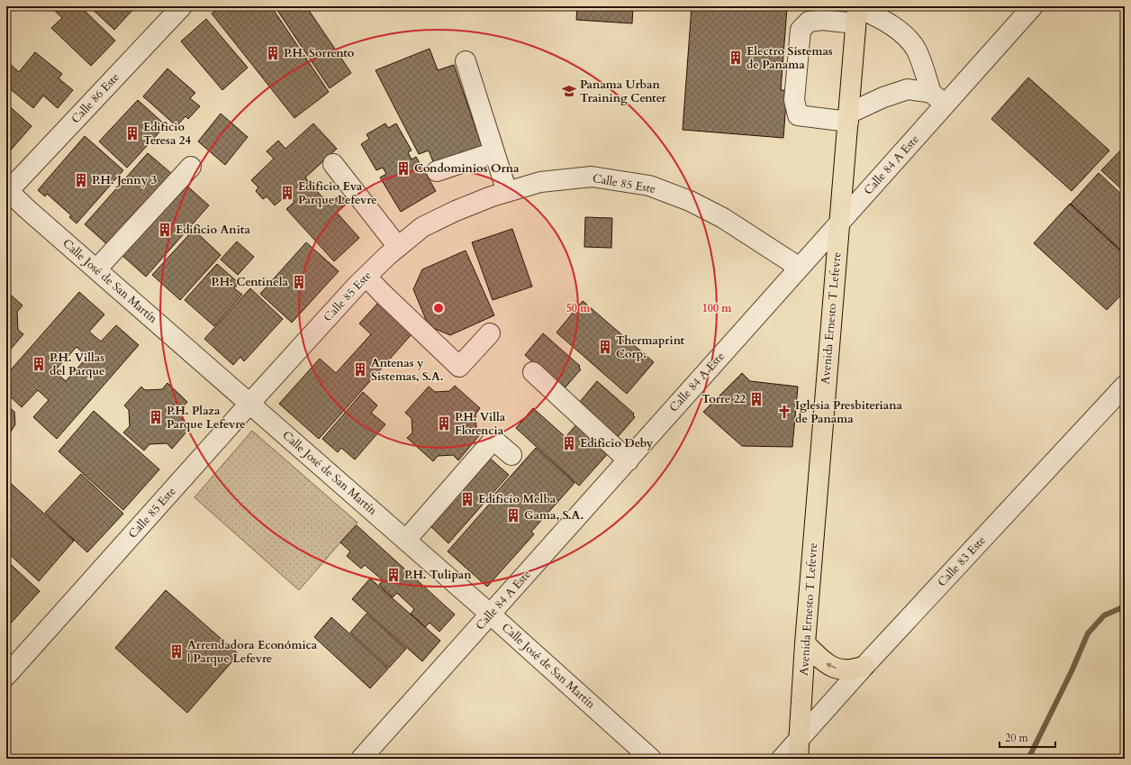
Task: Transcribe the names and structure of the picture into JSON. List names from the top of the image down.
{
  "streets": {
    "main road": ["Avenida Ernesto T Lefevre"],
    "street": [
      "Calle 86 Este",
      "Calle 84 A Este",
      "Calle 85 Este",
      "Calle José de San Martín",
      "Calle 83 Este"
    ]
  },
  "crossings": [
    ["Calle 86 Este", "Calle José de San Martín"],
    ["Calle 84 A Este", "Calle 85 Este"],
    ["Calle 84 A Este", "Calle José de San Martín"],
    ["Calle 84 A Este", "Avenida Ernesto T Lefevre"],
    ["Calle 85 Este", "Calle José de San Martín"],
    ["Avenida Ernesto T Lefevre", "Calle 83 Este"]
  ],
  "places": {
    "building": [
      "P.H. Sorrento",
      "Electro Sistemas de Panama",
      "Edificio Teresa 24",
      "Condominios Orna",
      "P.H. Jenny 3",
      "Edificio Eva Parque Lefevre",
      "Edificio Anita",
      "P.H. Centinela",
      "Thermaprint Corp.",
      "P.H. Villas del Parque",
      "Antenas y Sistemas, S.A.",
      "Torre 22",
      "P.H. Plaza Parque Lefevre",
      "P.H. Villa Florencia",
      "Edificio Deby",
      "Edificio Melba",
      "Gama, S.A.",
      "P.H. Tulipan",
      "Arrendadora Económica | Parque Lefevre"
    ],
    "school or university": ["Panama Urban Training Center"],
    "church": ["Iglesia Presbiteriana de Panama"]
  },
  "scale_bar": "20 m",
  "rings": ["50 m", "100 m"]
}
